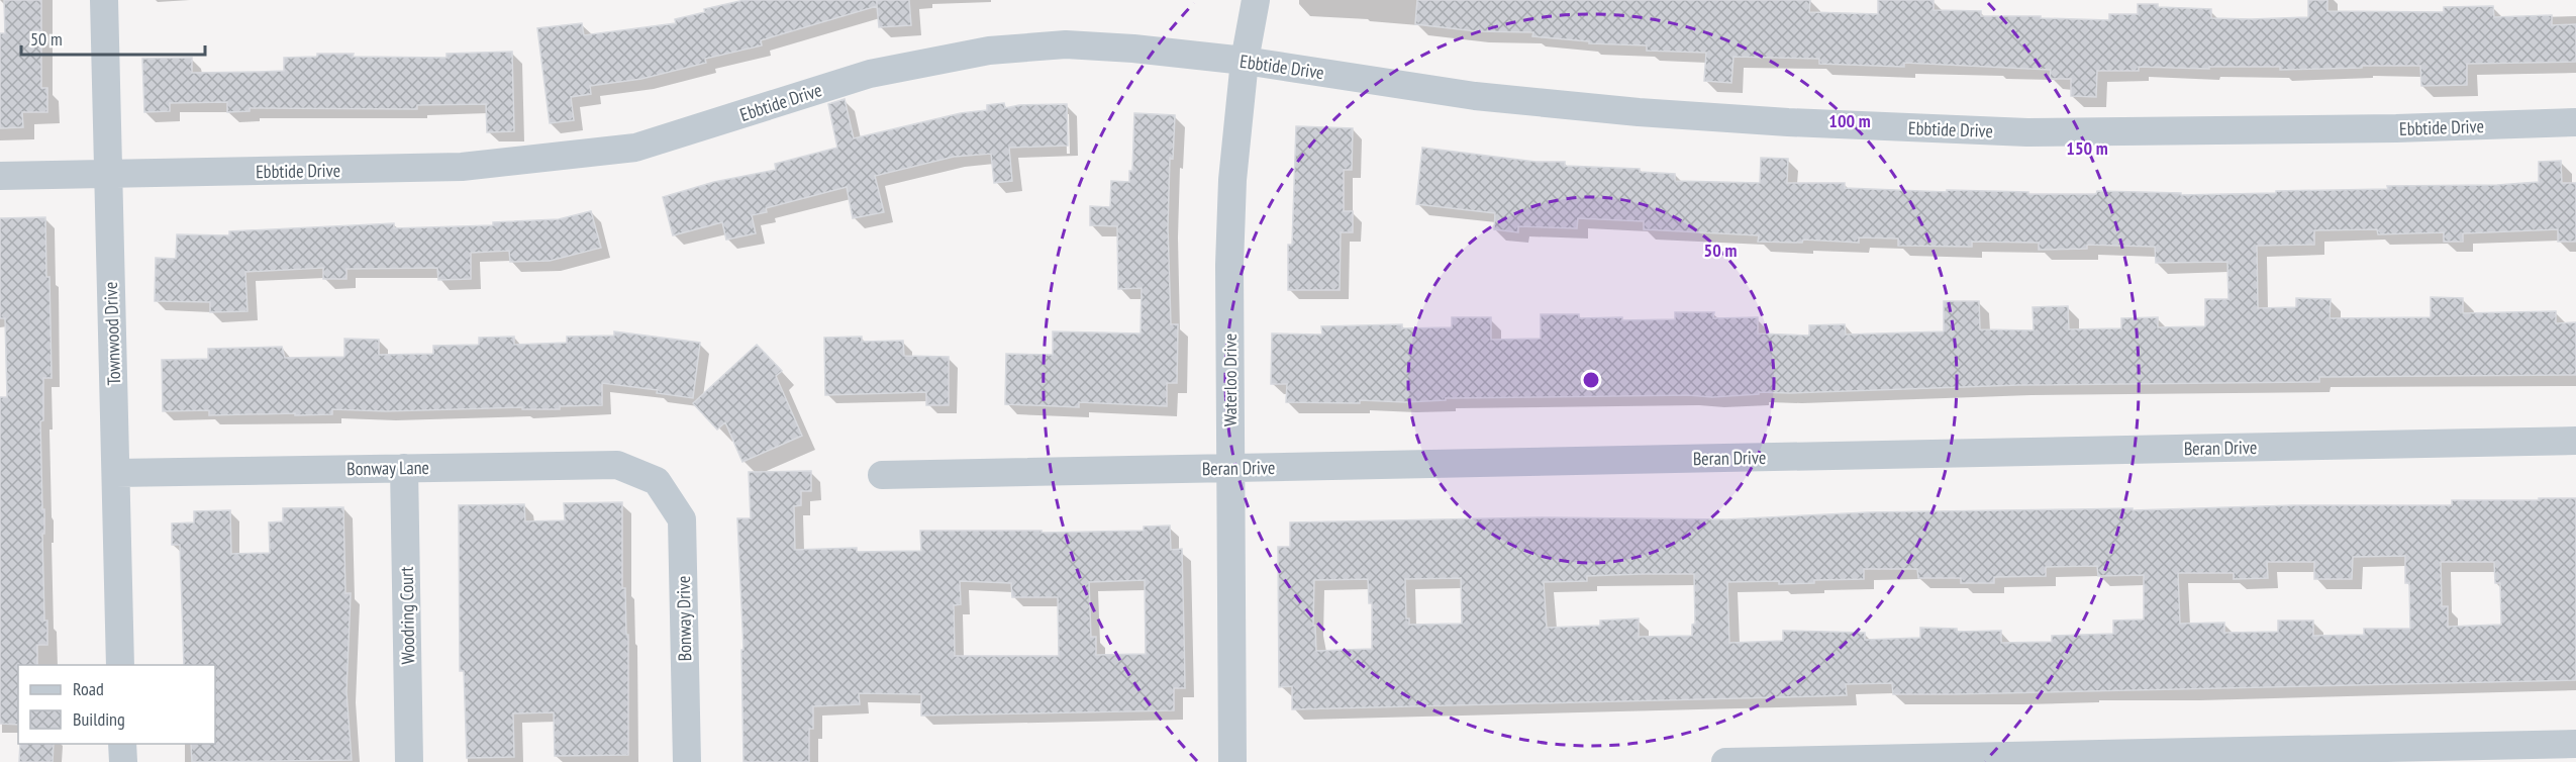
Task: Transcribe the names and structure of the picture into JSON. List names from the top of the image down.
{
  "streets": {
    "street": [
      "Ebbtide Drive",
      "Townwood Drive",
      "Waterloo Drive",
      "Beran Drive",
      "Bonway Lane",
      "Woodring Court",
      "Bonway Drive"
    ]
  },
  "crossings": [
    ["Ebbtide Drive", "Townwood Drive"],
    ["Ebbtide Drive", "Waterloo Drive"],
    ["Townwood Drive", "Bonway Lane"],
    ["Waterloo Drive", "Beran Drive"],
    ["Bonway Lane", "Woodring Court"],
    ["Bonway Lane", "Bonway Drive"]
  ],
  "legend": ["Road", "Building"],
  "scale_bar": "50 m",
  "rings": ["100 m", "150 m", "50 m"]
}
